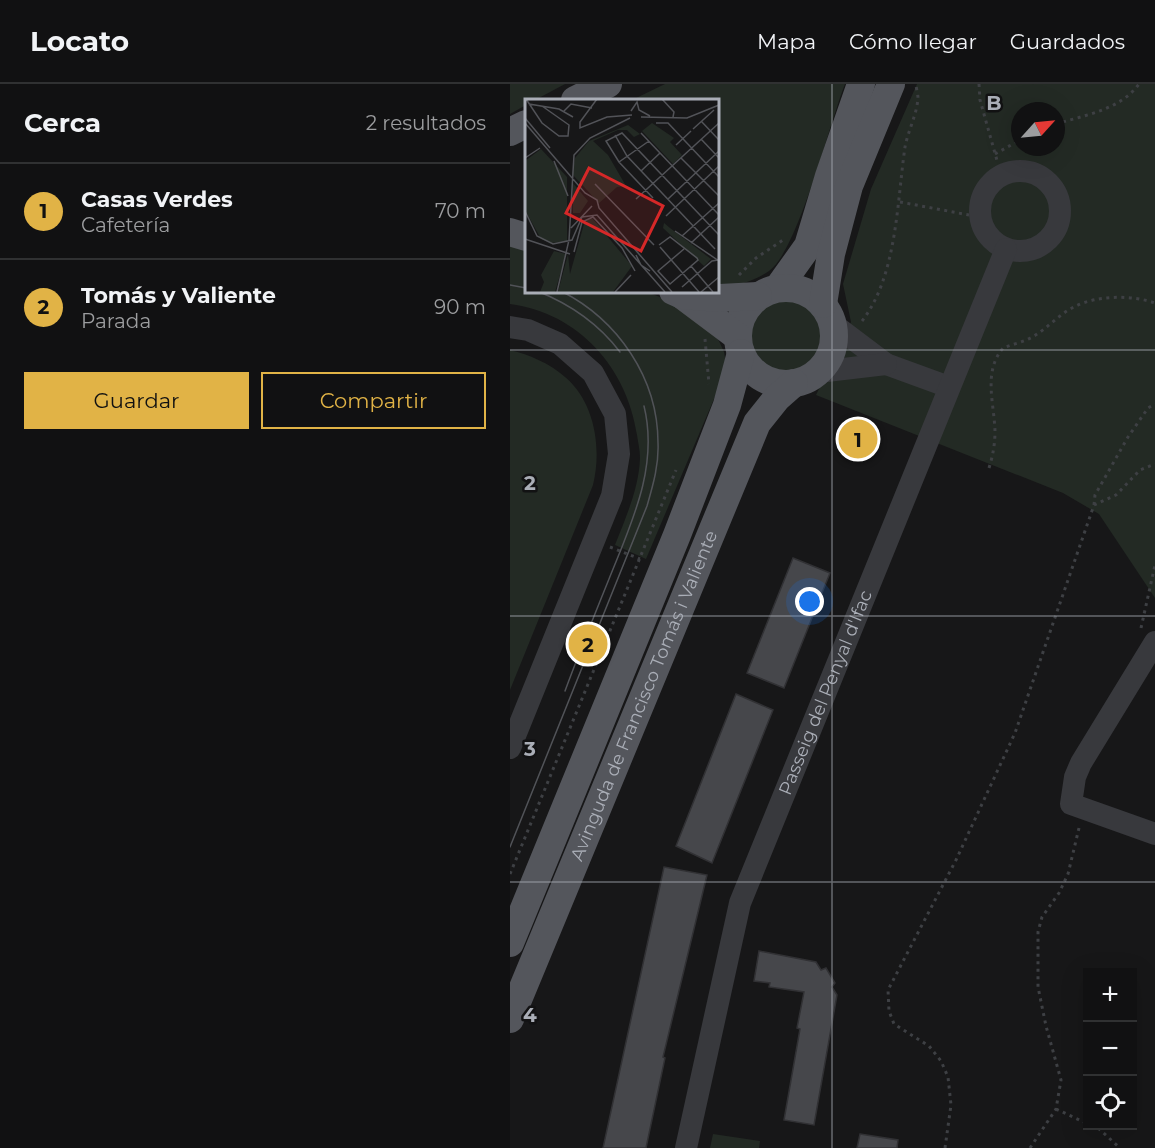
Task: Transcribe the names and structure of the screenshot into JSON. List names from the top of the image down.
{
  "streets": {
    "main road": ["Avinguda de Francisco Tomás i Valiente"],
    "street": ["Passeig del Penyal d'Ifac"]
  },
  "north": "top right",
  "page": {
    "header": "Locato",
    "nav": ["Mapa", "Cómo llegar", "Guardados"],
    "heading": ["Cerca", "2 resultados"],
    "list": [
      {
        "mark": "1",
        "name": "Casas Verdes",
        "note": "Cafetería",
        "value": "70 m"
      },
      {
        "mark": "2",
        "name": "Tomás y Valiente",
        "note": "Parada",
        "value": "90 m"
      }
    ],
    "buttons": ["Guardar", "Compartir"],
    "pins": ["1", "2"],
    "map_buttons": ["+", "−"]
  },
  "grid": {
    "columns": ["B"],
    "rows": ["2", "3", "4"]
  }
}
